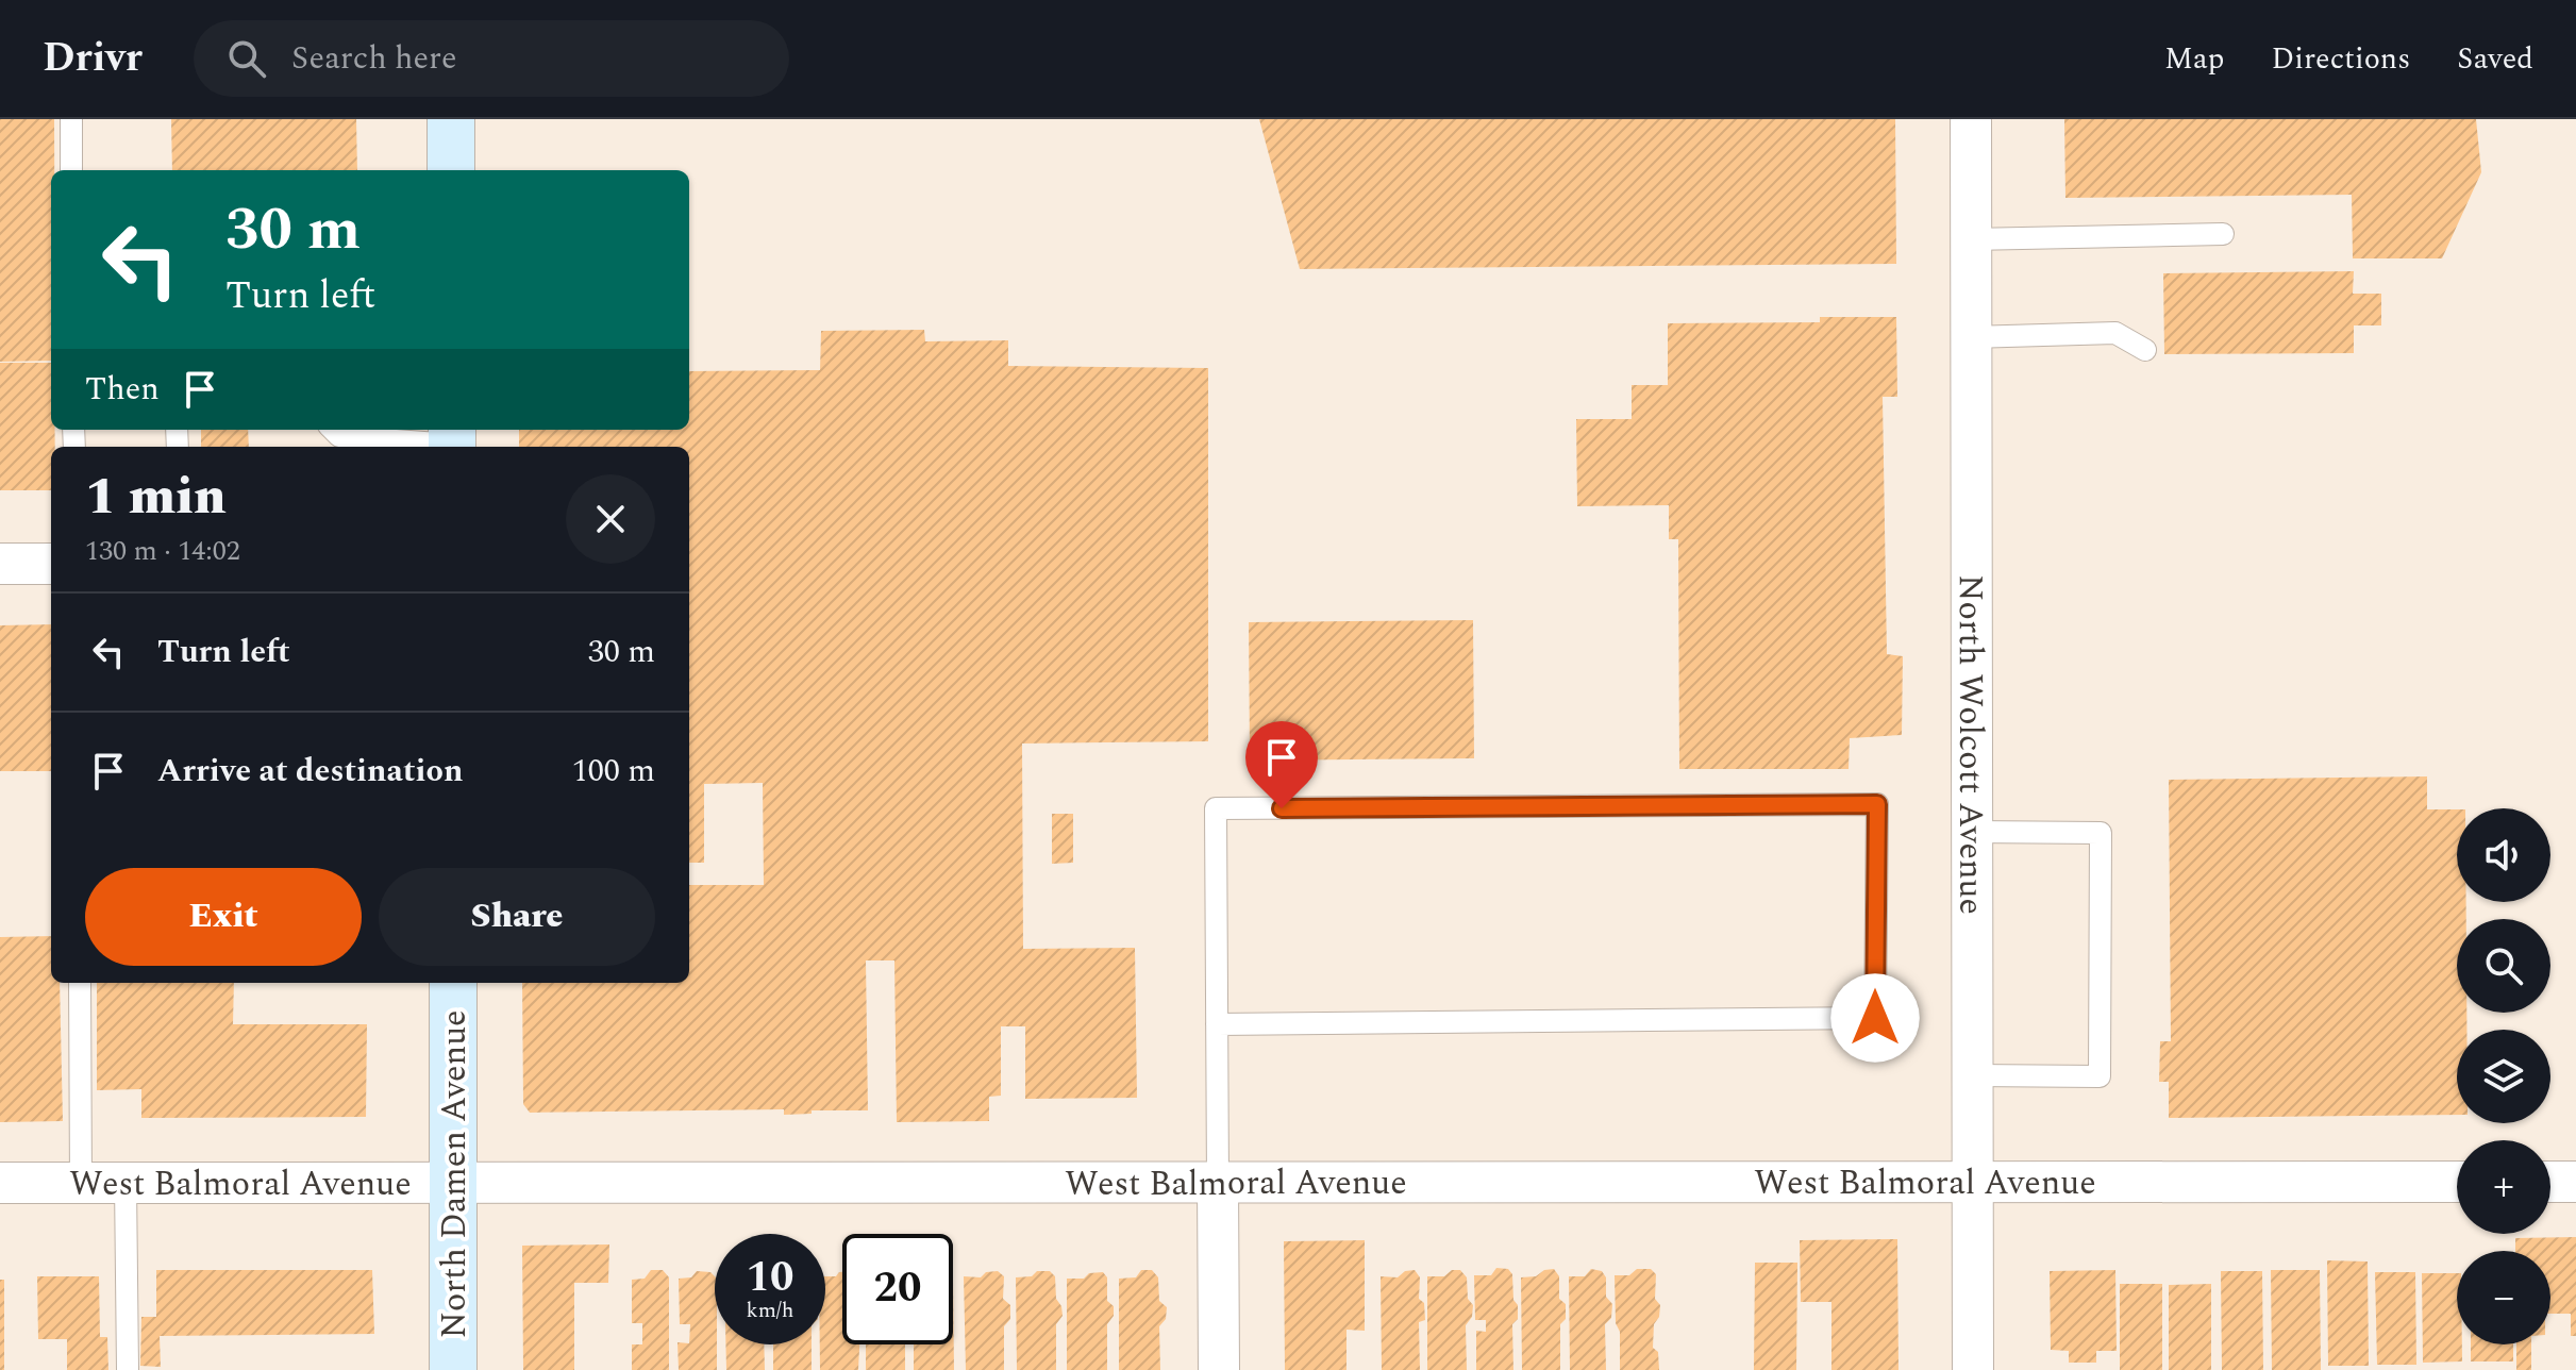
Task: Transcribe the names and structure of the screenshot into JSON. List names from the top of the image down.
{
  "streets": {
    "street": ["North Wolcott Avenue", "North Damen Avenue", "West Balmoral Avenue"]
  },
  "crossings": [
    ["North Wolcott Avenue", "West Balmoral Avenue"],
    ["North Damen Avenue", "West Balmoral Avenue"]
  ],
  "page": {
    "header": "Drivr",
    "search": "Search here",
    "nav": ["Map", "Directions", "Saved"],
    "turn": ["30 m", "Turn left"],
    "then": "Then",
    "heading": ["1 min", "130 m · 14:02"],
    "list": [
      {
        "name": "Turn left",
        "value": "30 m"
      },
      {
        "name": "Arrive at destination",
        "value": "100 m"
      }
    ],
    "map_buttons": ["+", "−"],
    "buttons": ["Exit", "Share"],
    "speed": "10 km/h",
    "limit": "20"
  }
}
